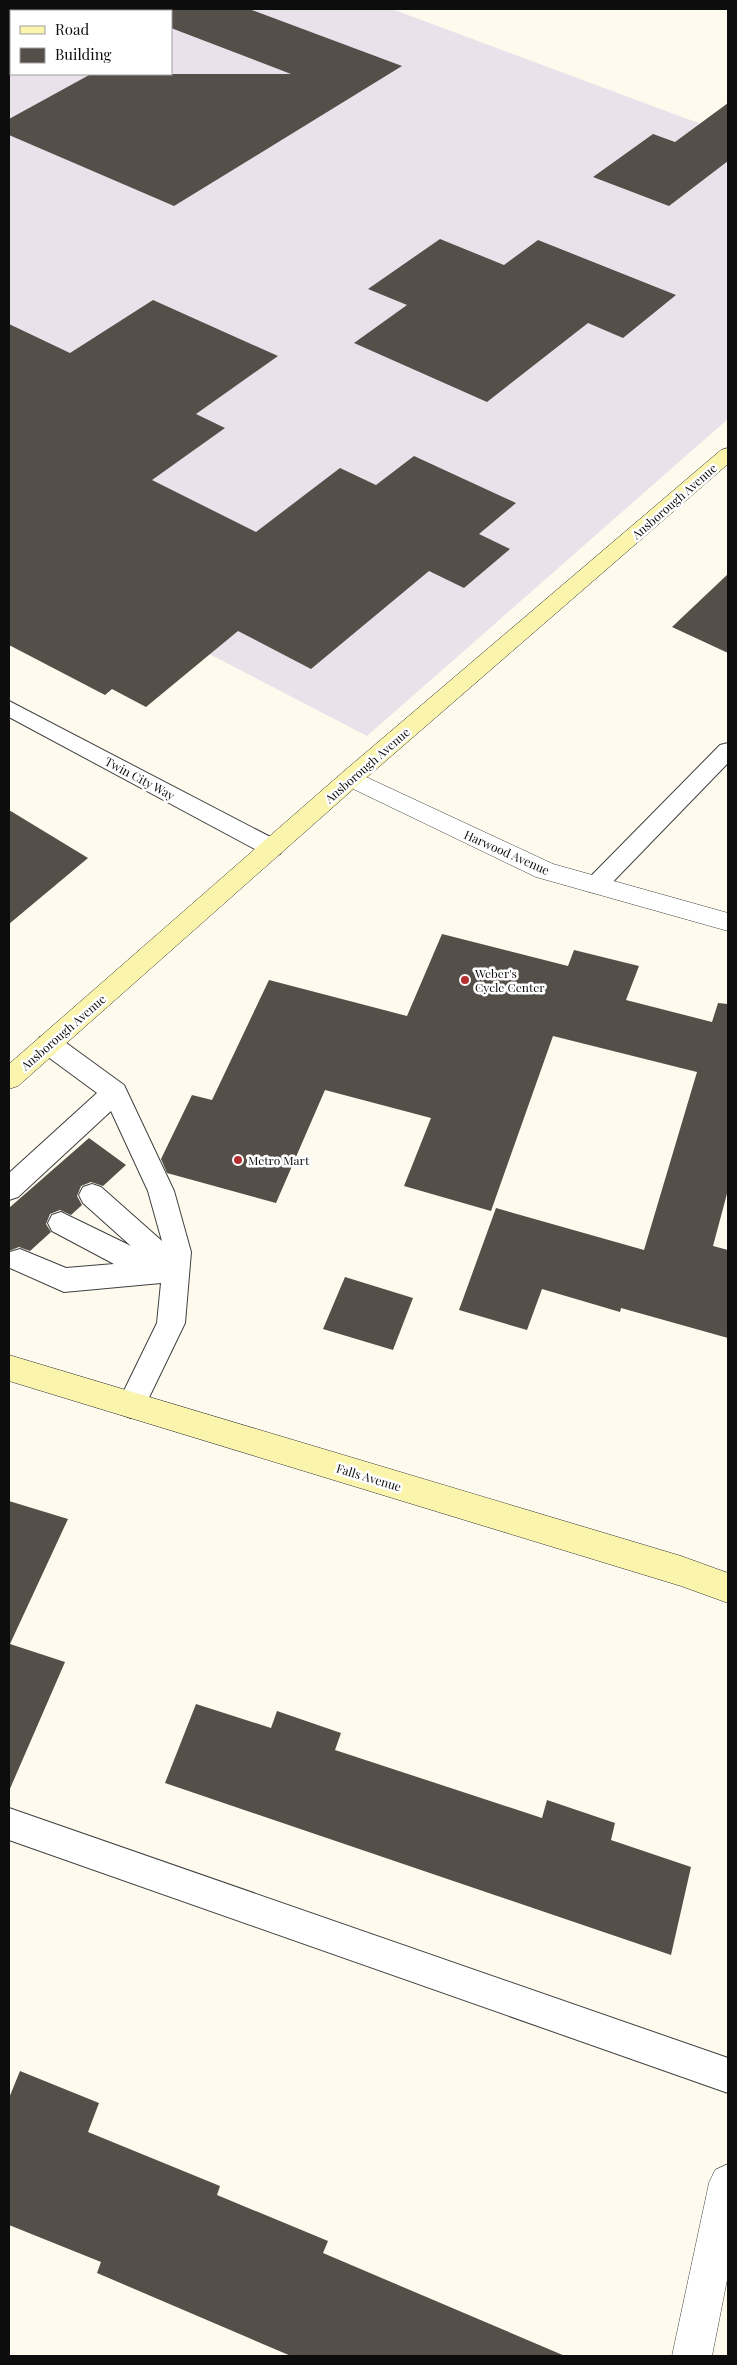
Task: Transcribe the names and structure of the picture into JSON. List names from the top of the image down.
{
  "streets": {
    "main road": ["Ansborough Avenue", "Falls Avenue"],
    "street": ["Harwood Avenue"],
    "lane": ["Twin City Way"]
  },
  "crossings": [
    ["Ansborough Avenue", "Twin City Way"],
    ["Ansborough Avenue", "Harwood Avenue"]
  ],
  "places": ["Weber's Cycle Center", "Metro Mart"],
  "legend": ["Road", "Building"]
}
